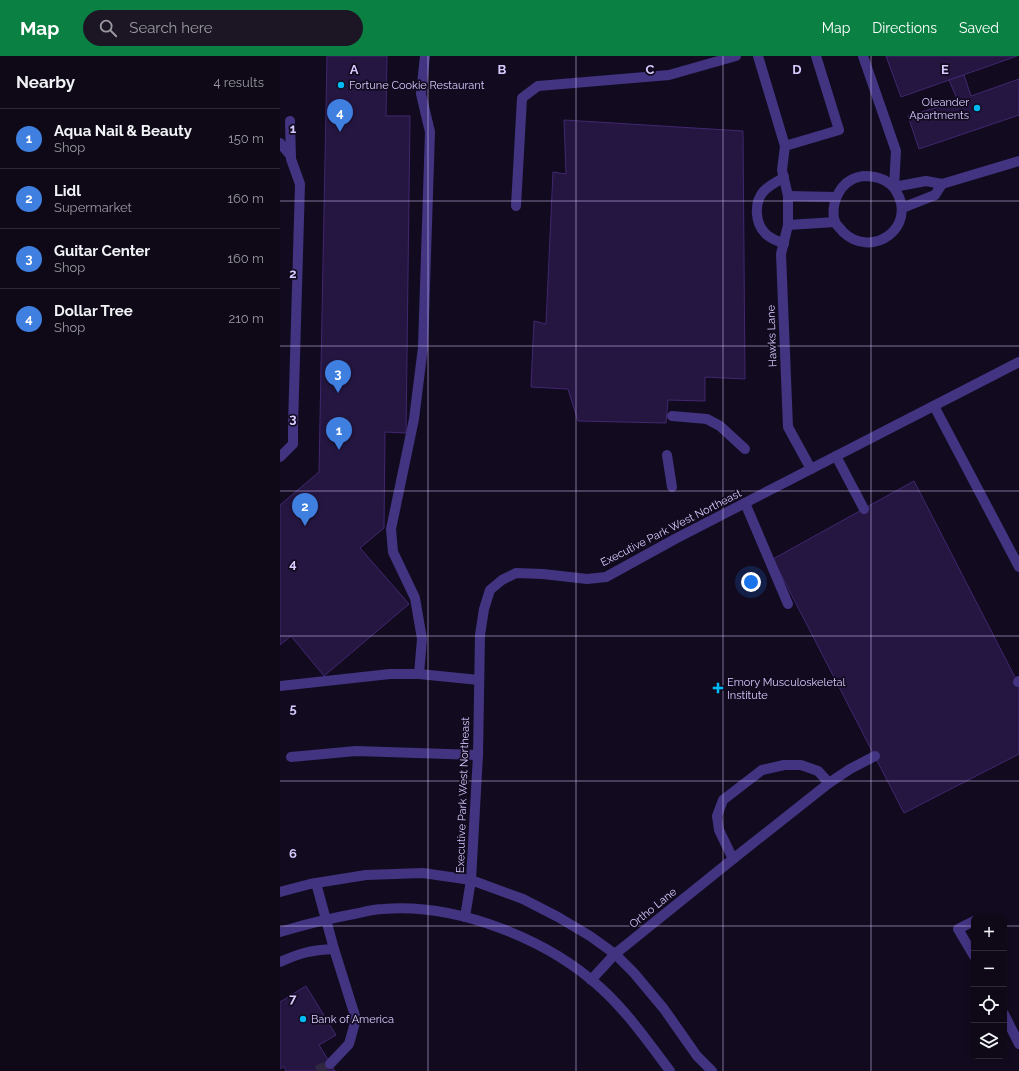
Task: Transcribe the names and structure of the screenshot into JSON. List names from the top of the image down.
{
  "streets": {
    "street": ["Hawks Lane", "Executive Park West Northeast", "Ortho Lane"]
  },
  "crossings": [
    ["Hawks Lane", "Executive Park West Northeast"]
  ],
  "places": {
    "other": ["Fortune Cookie Restaurant", "Oleander Apartments", "Bank of America"],
    "health": ["Emory Musculoskeletal Institute"]
  },
  "page": {
    "header": "Map",
    "search": "Search here",
    "nav": ["Map", "Directions", "Saved"],
    "heading": ["Nearby", "4 results"],
    "pins": [
      "4",
      "3",
      "1",
      "2"
    ],
    "list": [
      {
        "mark": "1",
        "name": "Aqua Nail & Beauty",
        "note": "Shop",
        "value": "150 m"
      },
      {
        "mark": "2",
        "name": "Lidl",
        "note": "Supermarket",
        "value": "160 m"
      },
      {
        "mark": "3",
        "name": "Guitar Center",
        "note": "Shop",
        "value": "160 m"
      },
      {
        "mark": "4",
        "name": "Dollar Tree",
        "note": "Shop",
        "value": "210 m"
      }
    ],
    "map_buttons": ["+", "−"]
  },
  "grid": {
    "columns": [
      "A",
      "B",
      "C",
      "D",
      "E"
    ],
    "rows": [
      "1",
      "2",
      "3",
      "4",
      "5",
      "6",
      "7"
    ]
  }
}
